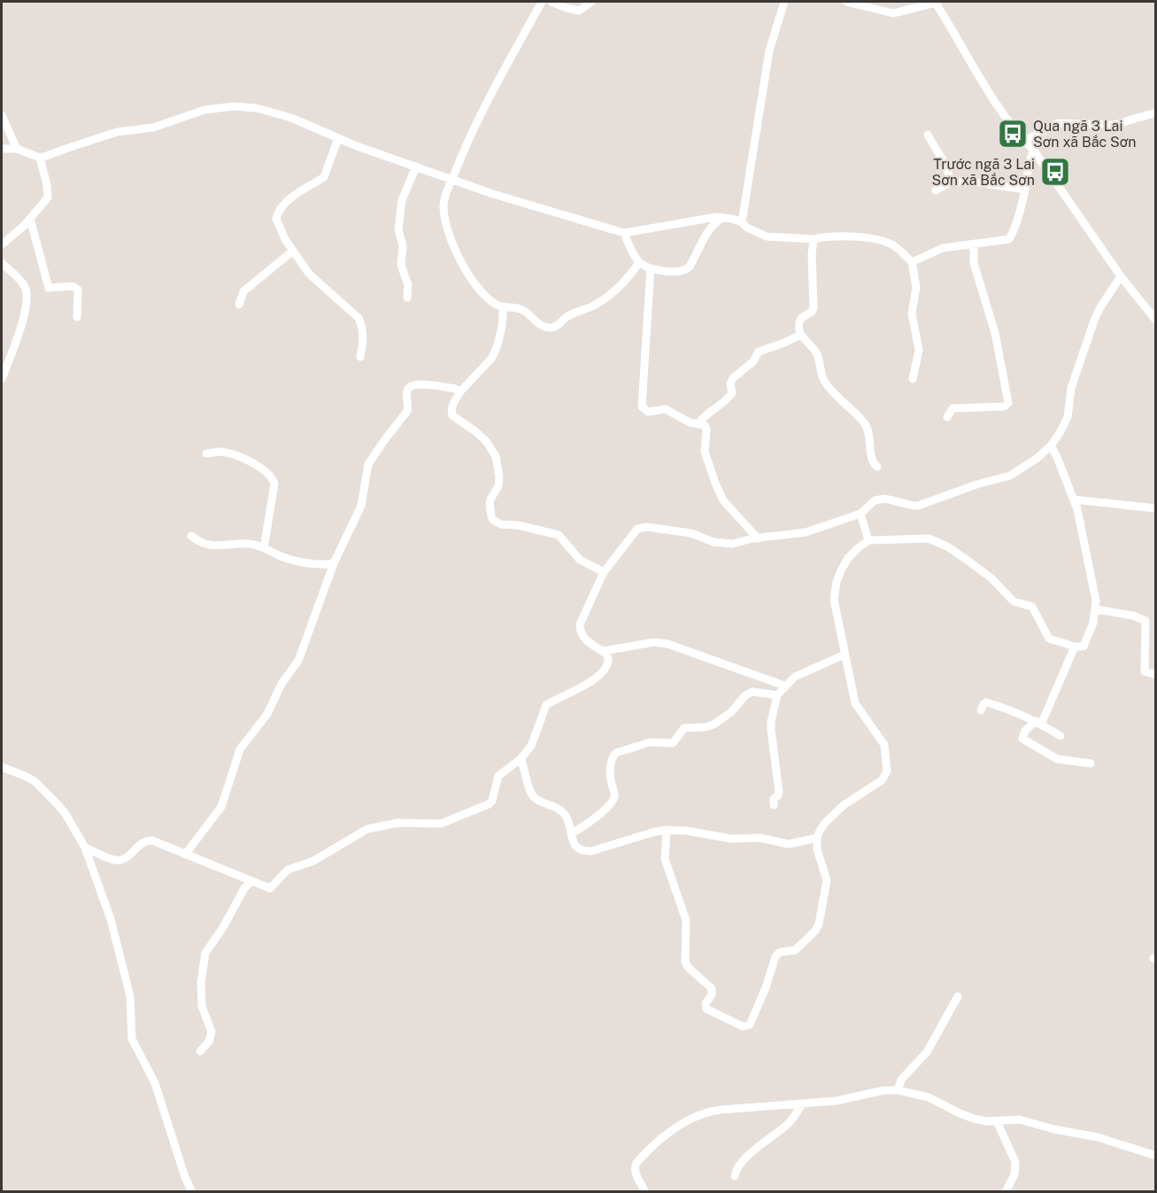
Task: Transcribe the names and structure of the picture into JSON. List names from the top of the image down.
{
  "places": {
    "bus stop": ["Qua ngã 3 Lai Sơn xã Bắc Sơn", "Trước ngã 3 Lai Sơn xã Bắc Sơn"]
  }
}
